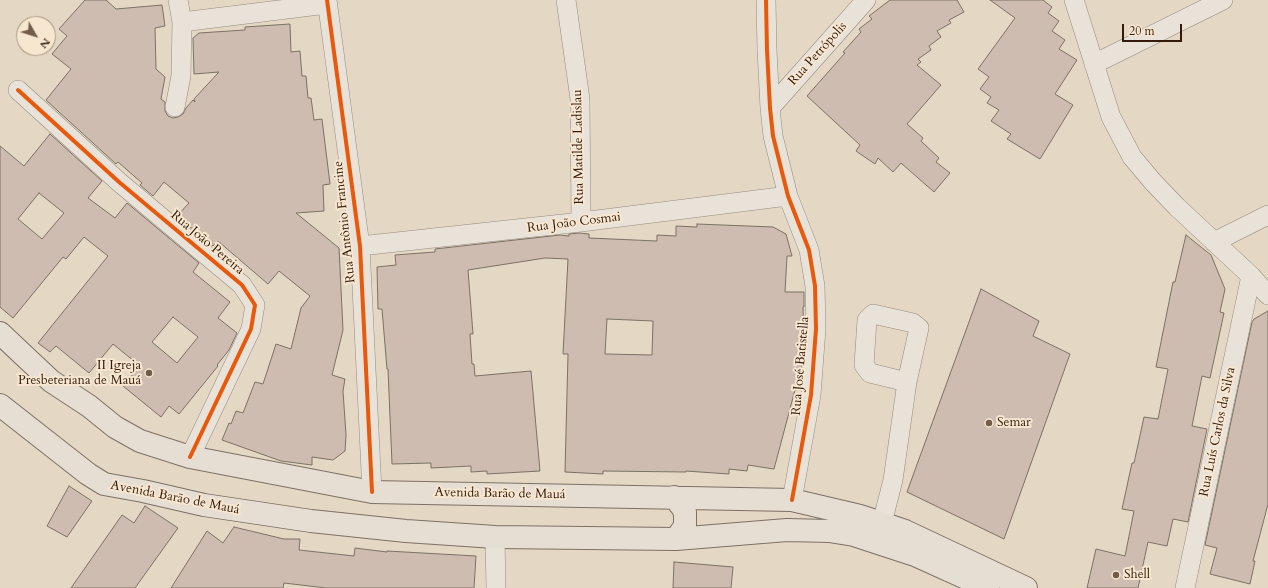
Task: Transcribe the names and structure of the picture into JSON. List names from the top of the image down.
{
  "streets": {
    "main road": ["Avenida Barão de Mauá"],
    "street": [
      "Rua Petrópolis",
      "Rua Matilde Ladislau",
      "Rua Antônio Francine",
      "Rua João Cosmai",
      "Rua João Pereira",
      "Rua José Batistella",
      "Rua Luís Carlos da Silva"
    ]
  },
  "crossings": [
    ["Rua Petrópolis", "Rua José Batistella"],
    ["Rua Matilde Ladislau", "Rua João Cosmai"],
    ["Rua Antônio Francine", "Rua João Cosmai"],
    ["Rua Antônio Francine", "Avenida Barão de Mauá"],
    ["Rua João Cosmai", "Rua José Batistella"],
    ["Rua João Pereira", "Avenida Barão de Mauá"],
    ["Rua José Batistella", "Avenida Barão de Mauá"]
  ],
  "places": ["II Igreja Presbeteriana de Mauá", "Semar", "Shell"],
  "scale_bar": "20 m",
  "north": "bottom right"
}
